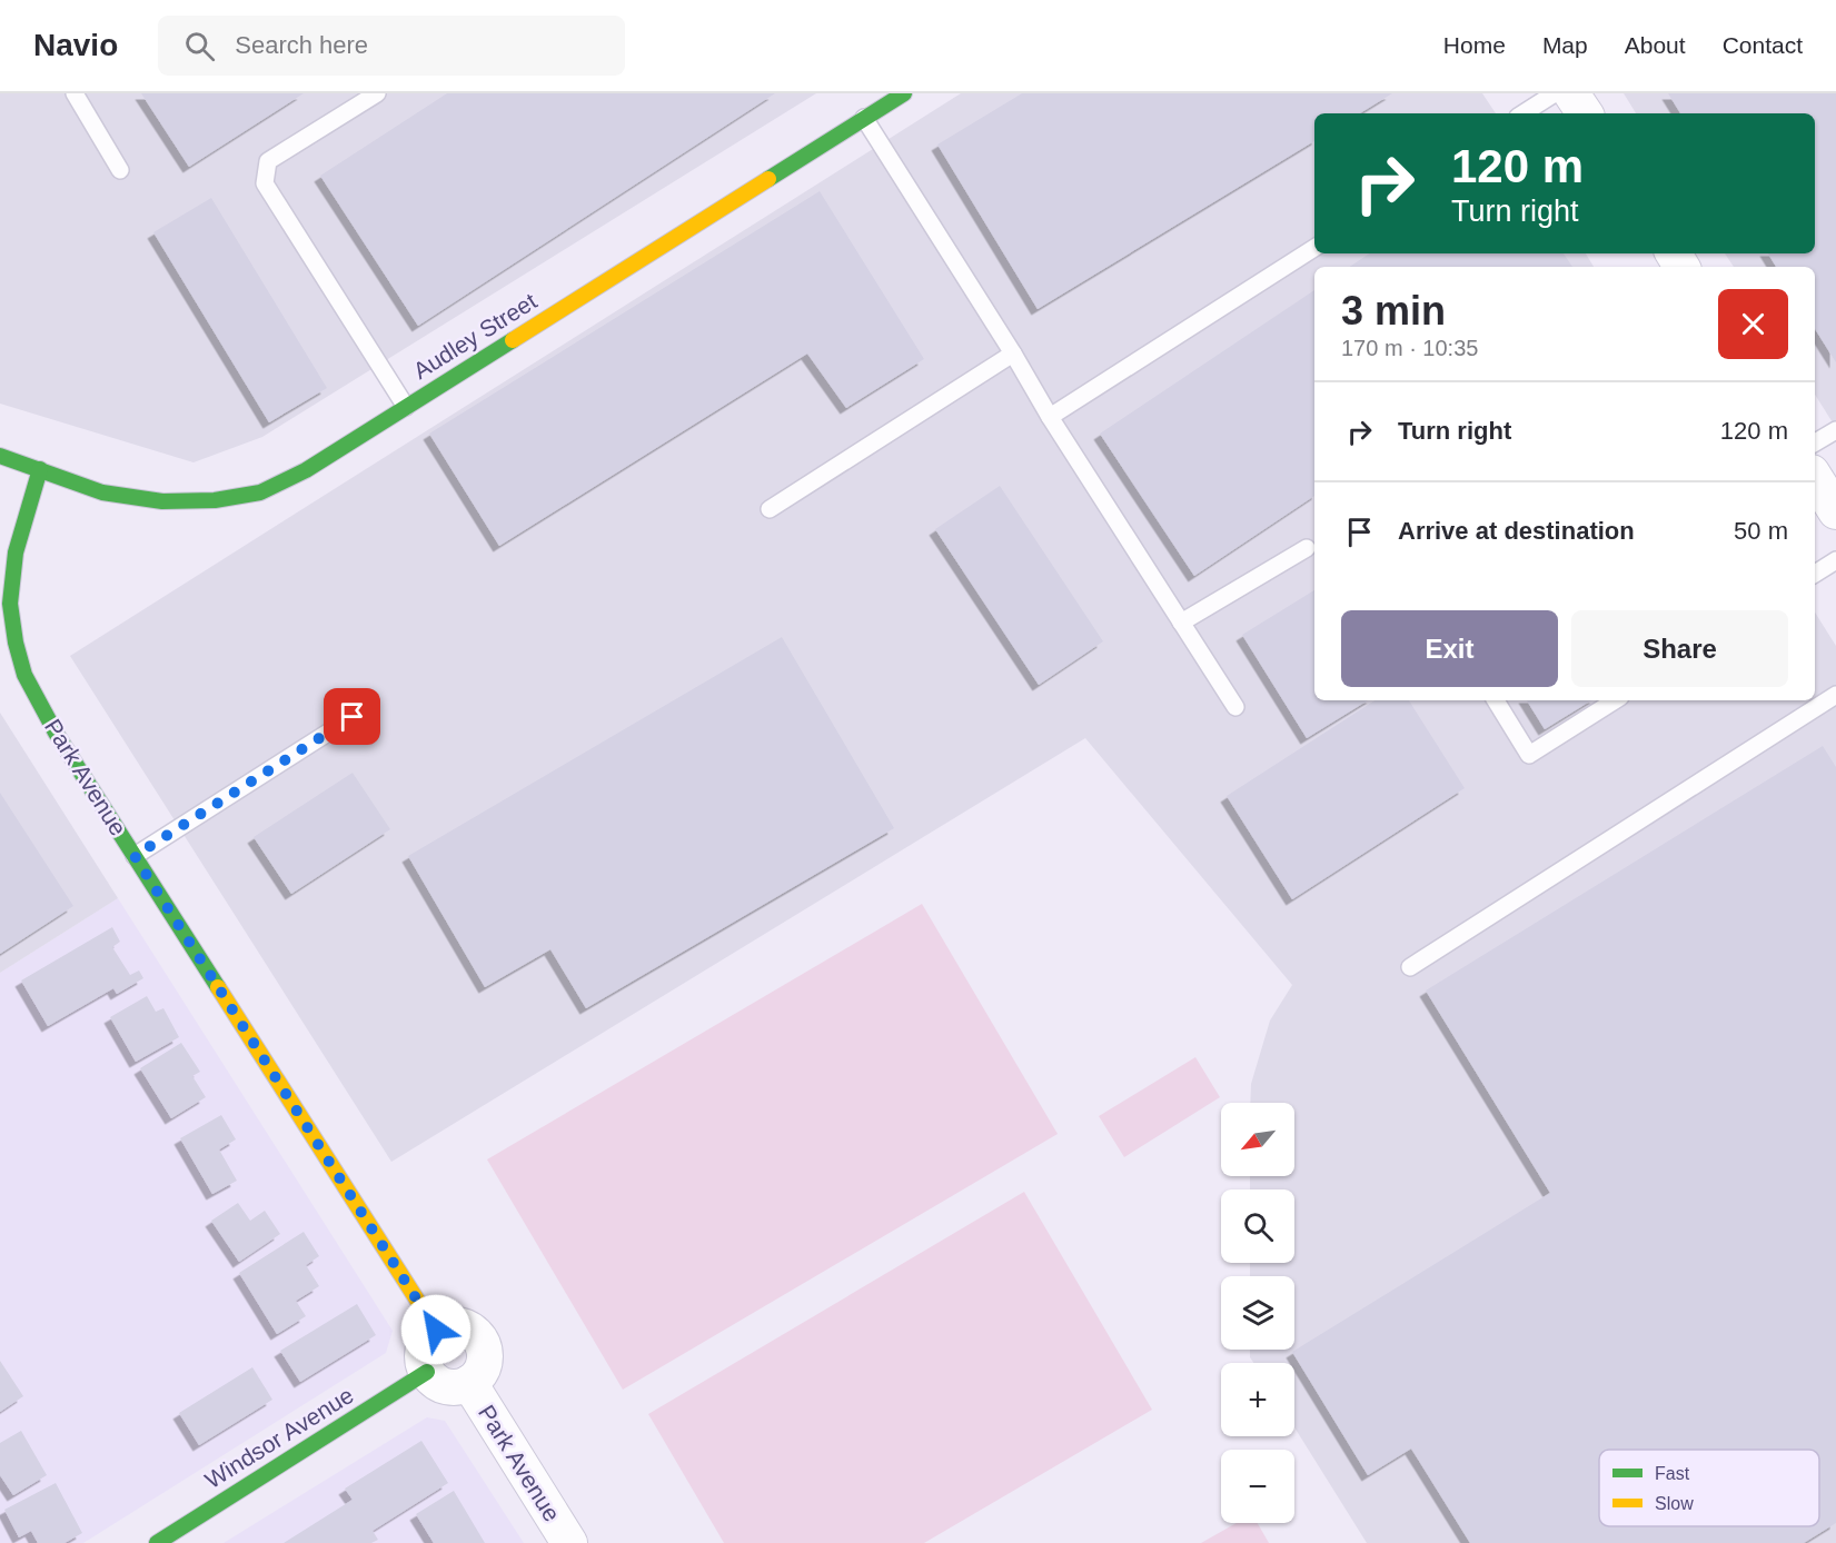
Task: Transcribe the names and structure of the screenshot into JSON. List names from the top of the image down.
{
  "streets": {
    "street": ["Audley Street", "Park Avenue", "Windsor Avenue"]
  },
  "crossings": [
    ["Audley Street", "Park Avenue"],
    ["Park Avenue", "Windsor Avenue"]
  ],
  "legend": ["Fast", "Slow"],
  "north": "bottom left",
  "page": {
    "header": "Navio",
    "search": "Search here",
    "nav": [
      "Home",
      "Map",
      "About",
      "Contact"
    ],
    "turn": ["120 m", "Turn right"],
    "heading": ["3 min", "170 m · 10:35"],
    "list": [
      {
        "name": "Turn right",
        "value": "120 m"
      },
      {
        "name": "Arrive at destination",
        "value": "50 m"
      }
    ],
    "buttons": ["Exit", "Share"],
    "map_buttons": ["+", "−"]
  }
}
